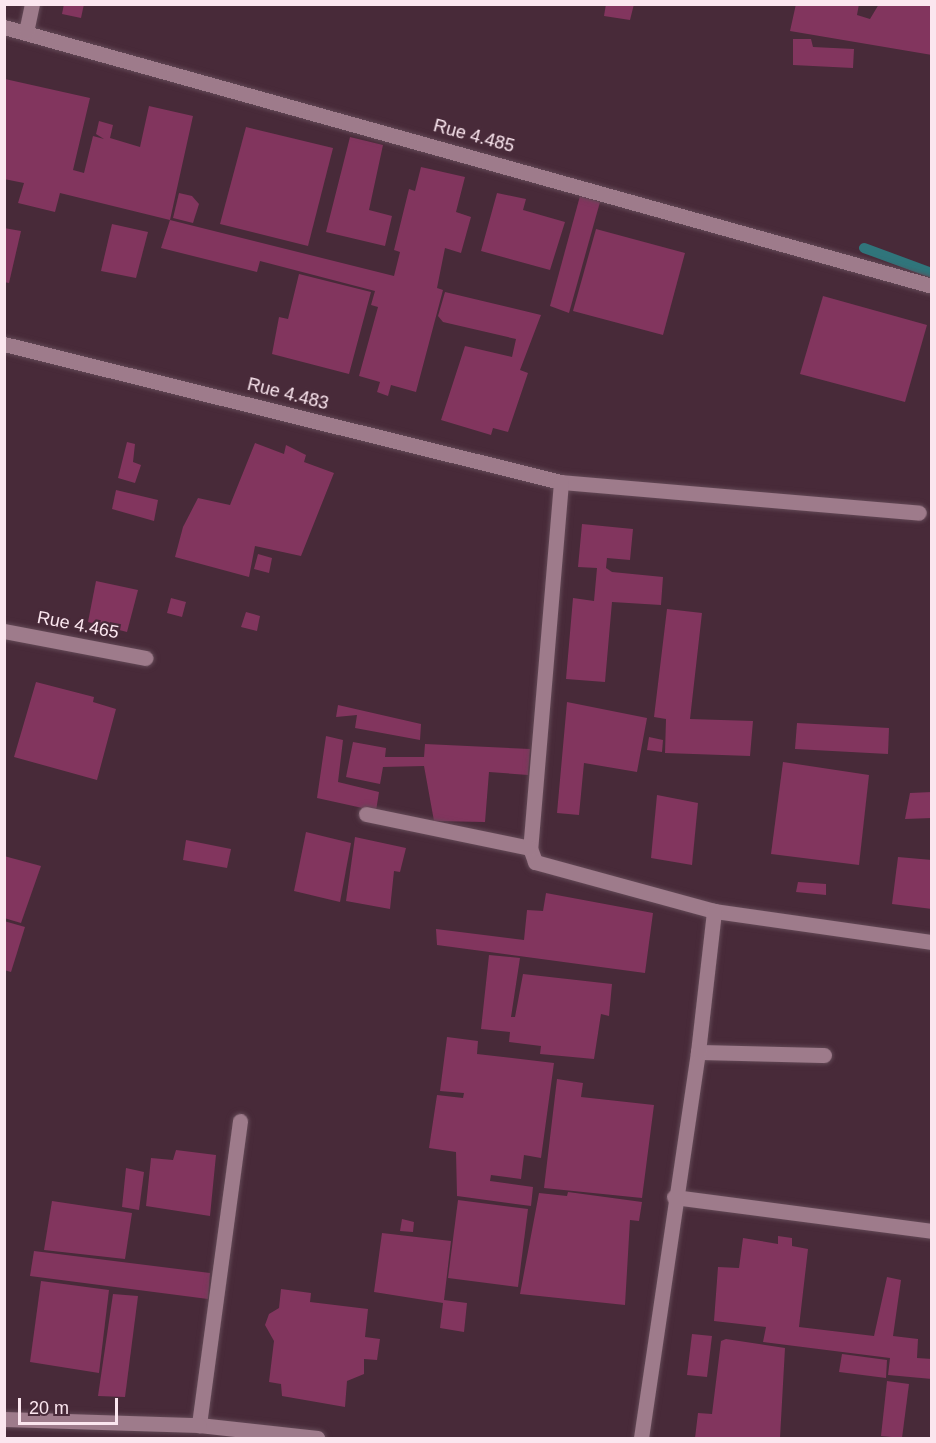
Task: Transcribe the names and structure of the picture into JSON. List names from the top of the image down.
{
  "streets": {
    "street": ["Rue 4.485", "Rue 4.483", "Rue 4.465"]
  },
  "scale_bar": "20 m"
}
